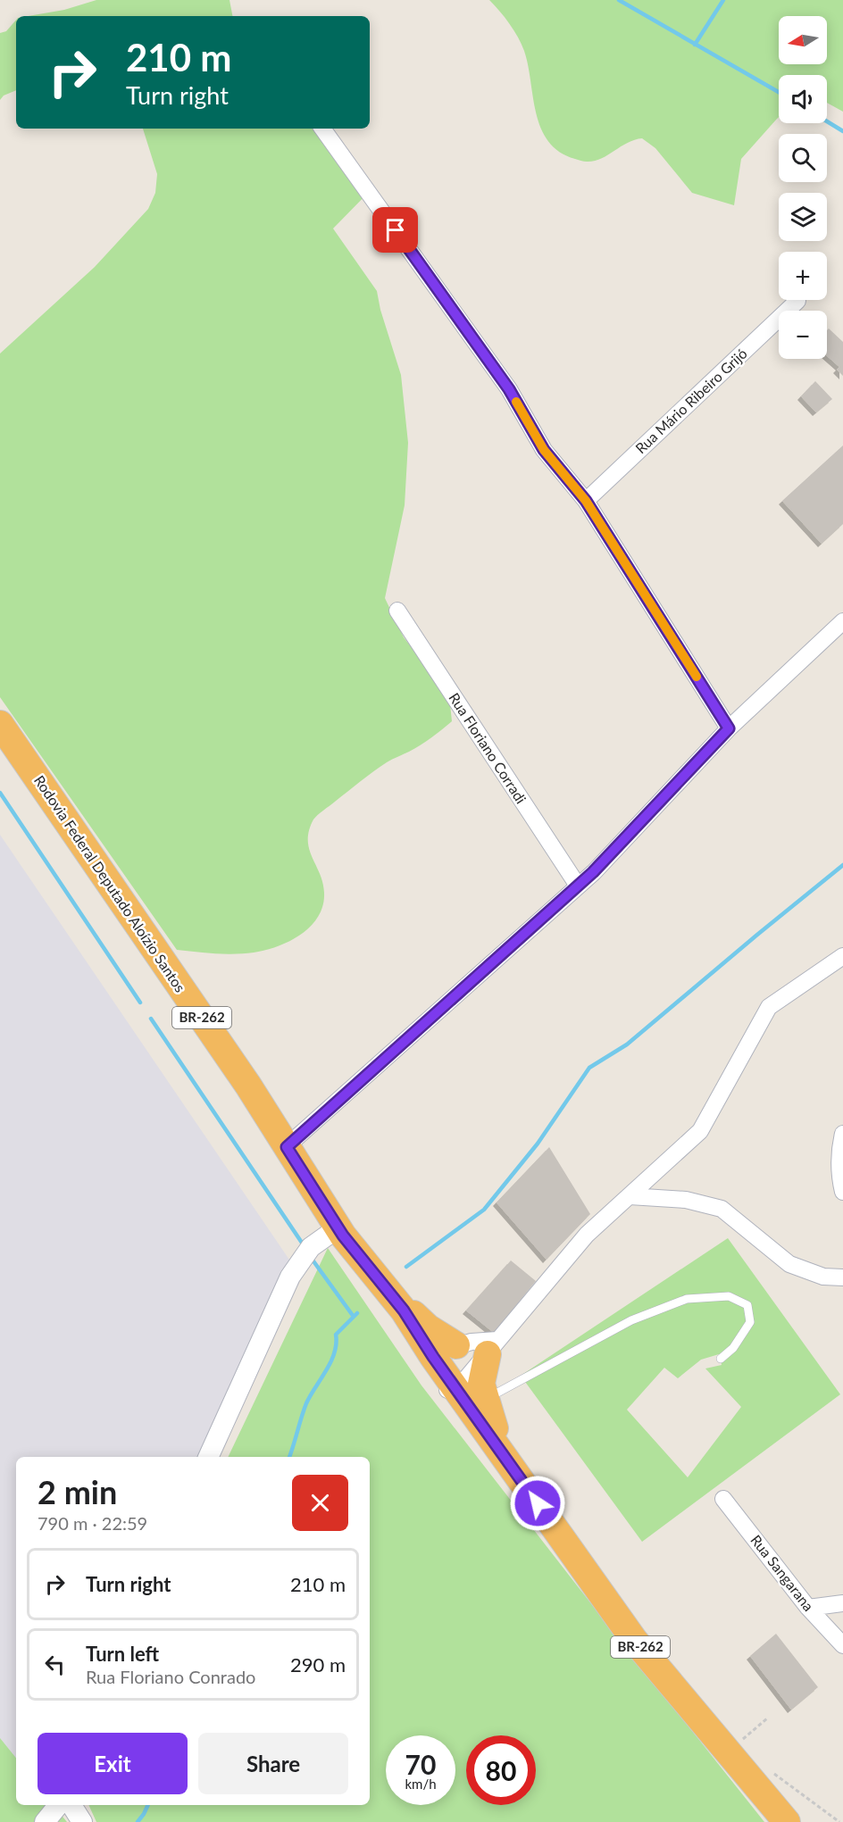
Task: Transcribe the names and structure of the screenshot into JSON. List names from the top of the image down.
{
  "streets": {
    "highway": ["Rodovia Federal Deputado Aloízio Santos", "BR-262"],
    "street": ["Rua Mário Ribeiro Grijó", "Rua Floriano Corradi", "Rua Sangarana"]
  },
  "north": "left",
  "page": {
    "map_buttons": ["+", "−"],
    "turn": ["210 m", "Turn right"],
    "heading": ["2 min", "790 m · 22:59"],
    "list": [
      {
        "name": "Turn right",
        "value": "210 m"
      },
      {
        "name": "Turn left",
        "note": "Rua Floriano Conrado",
        "value": "290 m"
      }
    ],
    "buttons": ["Exit", "Share"],
    "speed": "70 km/h",
    "limit": "80"
  }
}
